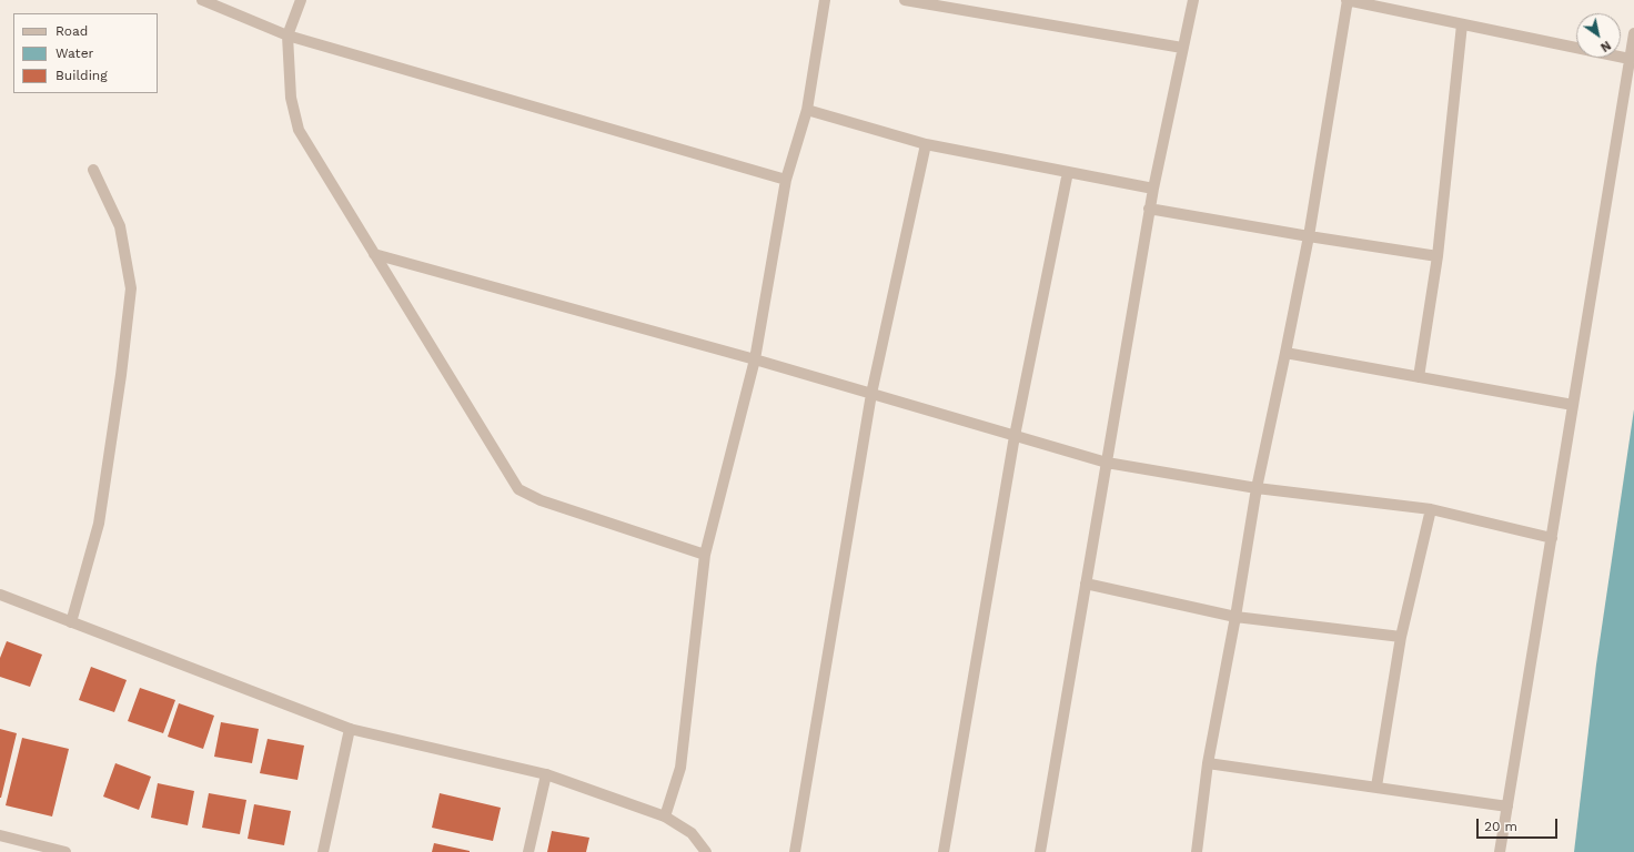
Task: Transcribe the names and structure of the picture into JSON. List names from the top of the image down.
{
  "legend": ["Road", "Water", "Building"],
  "scale_bar": "20 m",
  "north": "bottom right"
}
